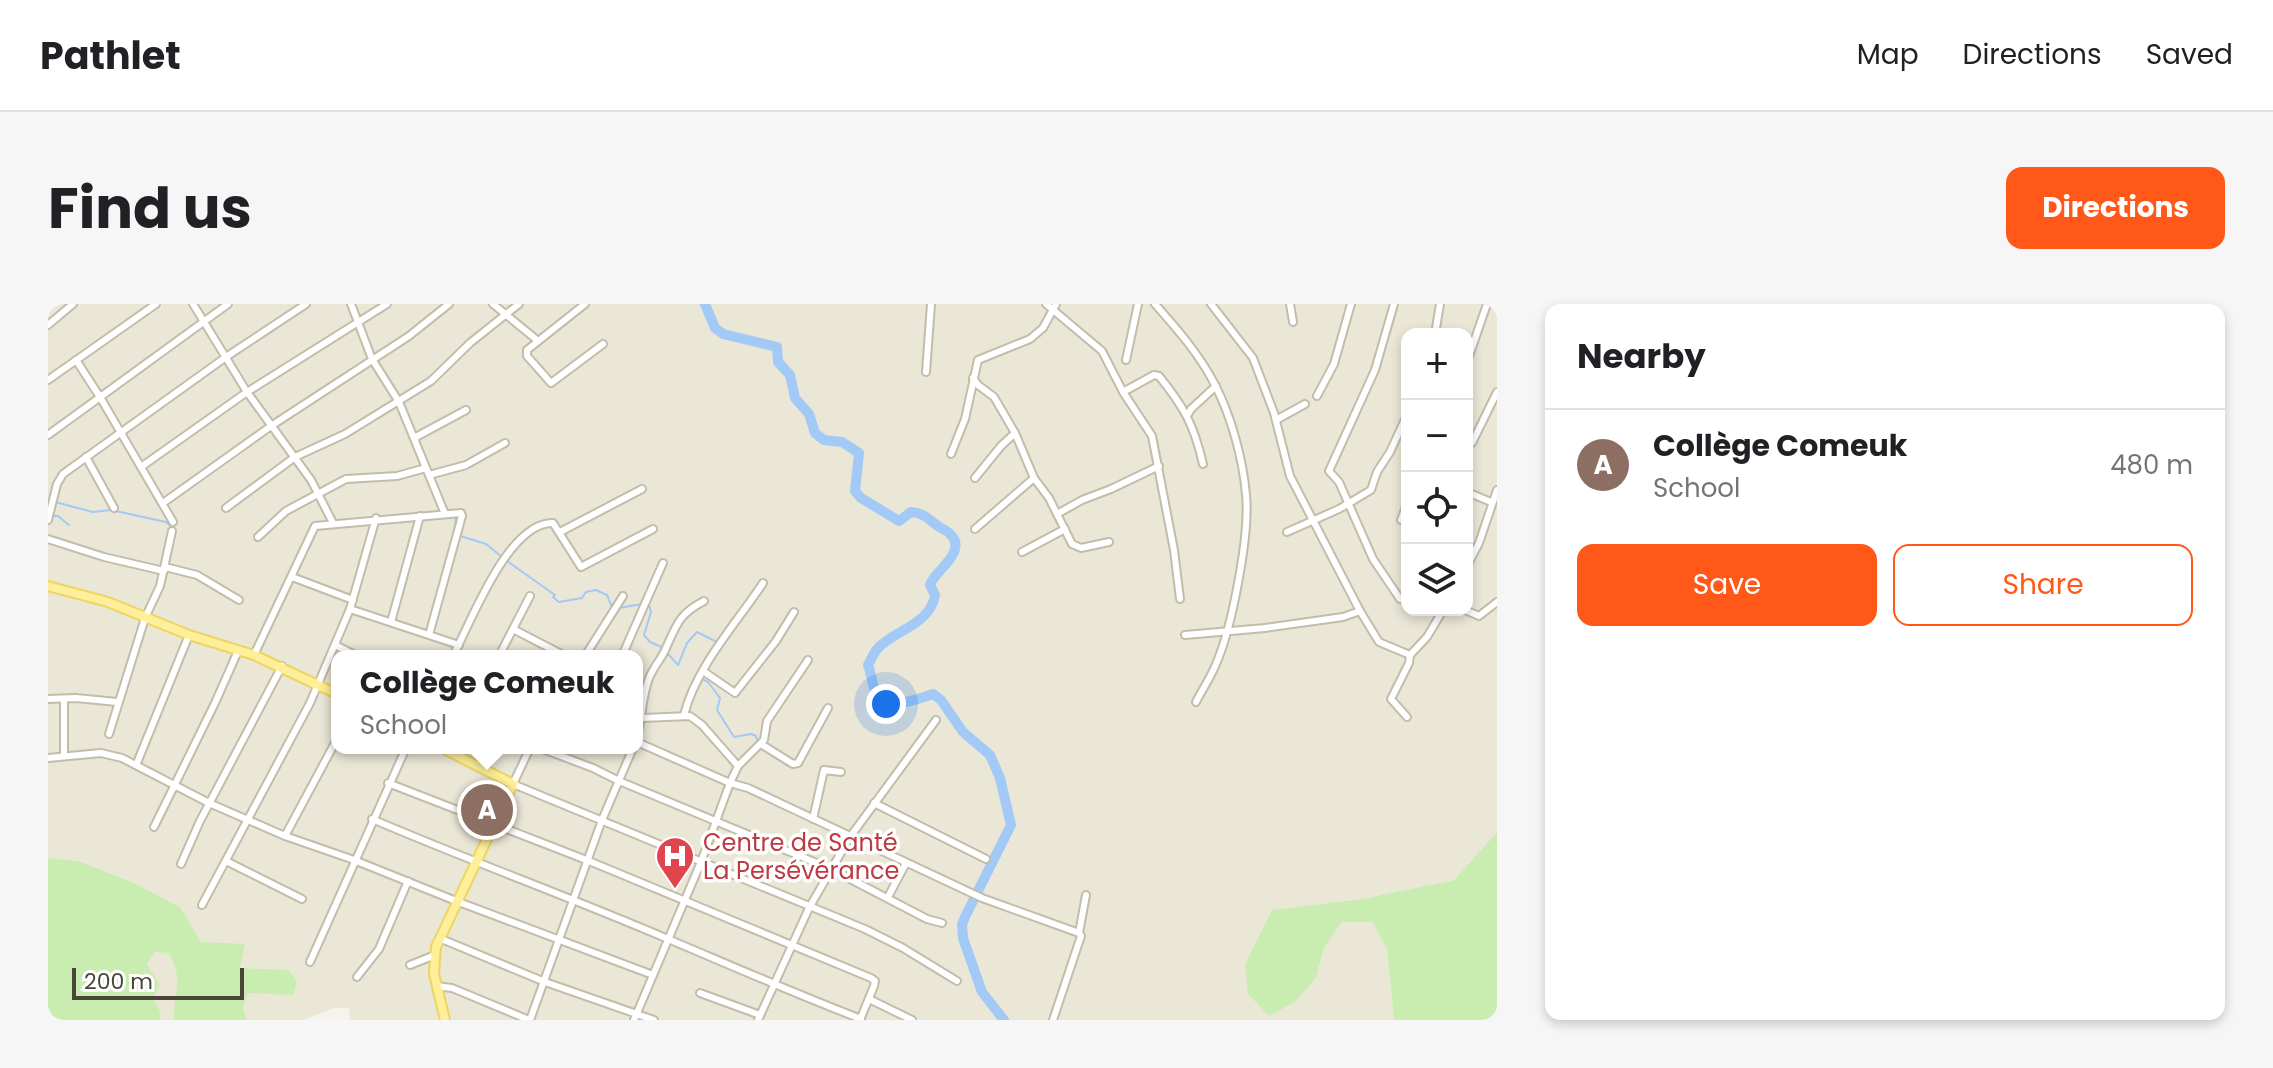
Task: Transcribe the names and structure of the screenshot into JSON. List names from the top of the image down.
{
  "places": {
    "hospital": ["Centre de Santé La Persévérance"]
  },
  "scale_bar": "200 m",
  "page": {
    "header": "Pathlet",
    "nav": ["Map", "Directions", "Saved"],
    "title": "Find us",
    "buttons": [
      "Directions",
      ["Save", "Share"]
    ],
    "heading": "Nearby",
    "map_buttons": ["+", "−"],
    "list": [
      {
        "mark": "A",
        "name": "Collège Comeuk",
        "note": "School",
        "value": "480 m"
      }
    ],
    "popup": ["Collège Comeuk", "School"],
    "pins": "A",
    "scale": "200 m"
  }
}
